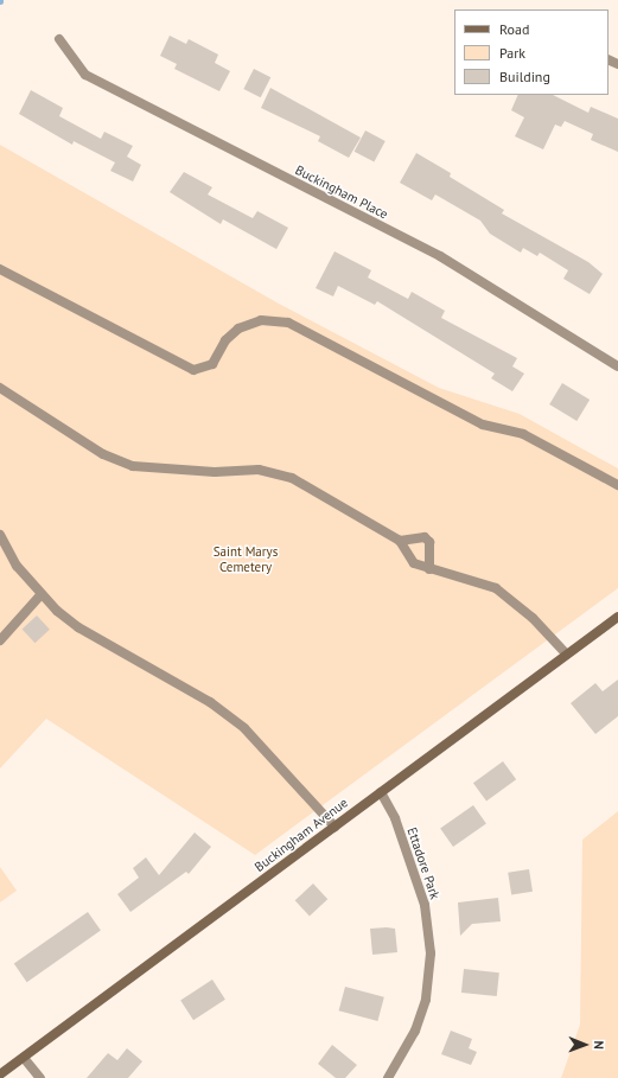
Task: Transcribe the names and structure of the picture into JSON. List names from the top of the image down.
{
  "streets": {
    "main road": ["Buckingham Avenue"],
    "street": ["Buckingham Place", "Ettadore Park"]
  },
  "crossings": [
    ["Buckingham Avenue", "Ettadore Park"]
  ],
  "parks": ["Saint Marys Cemetery"],
  "legend": ["Road", "Park", "Building"],
  "north": "right"
}
